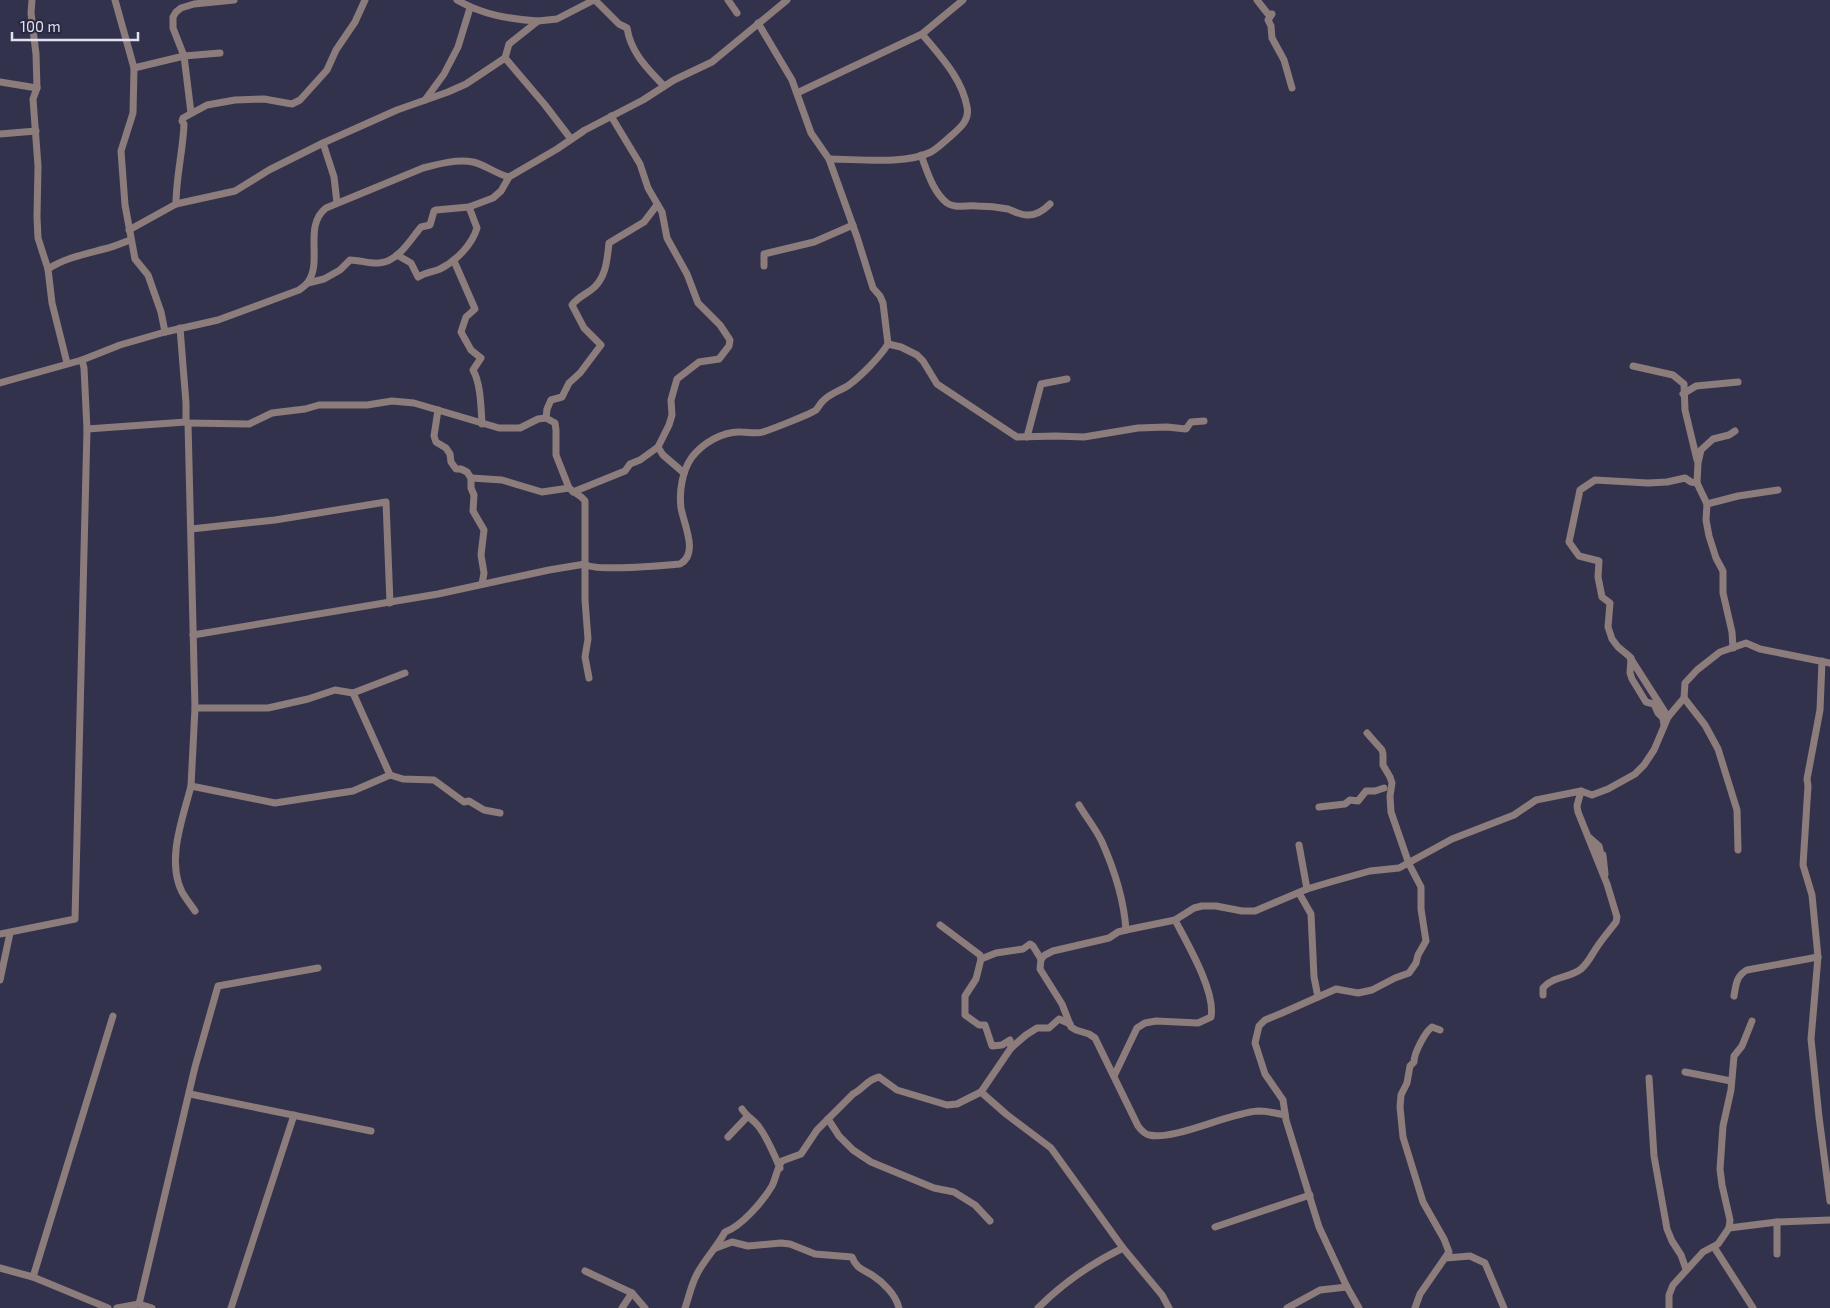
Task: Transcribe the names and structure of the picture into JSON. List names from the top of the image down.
{
  "scale_bar": "100 m"
}
